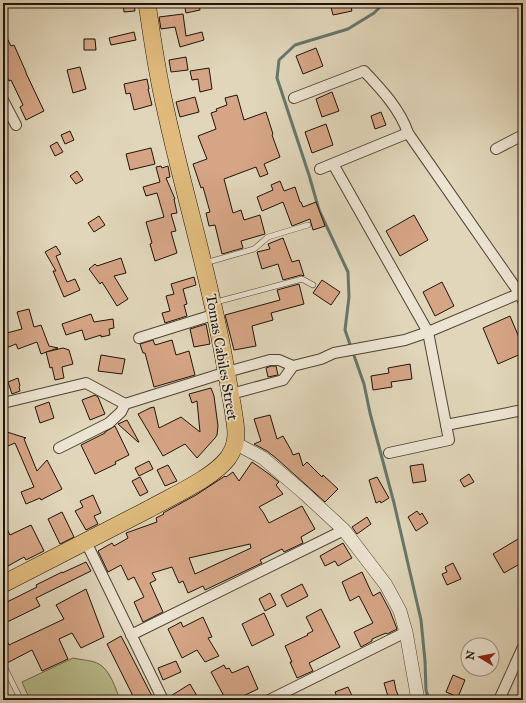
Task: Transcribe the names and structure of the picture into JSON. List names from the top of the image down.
{
  "streets": {
    "main road": ["Tomas Cabiles Street"]
  },
  "north": "left"
}
